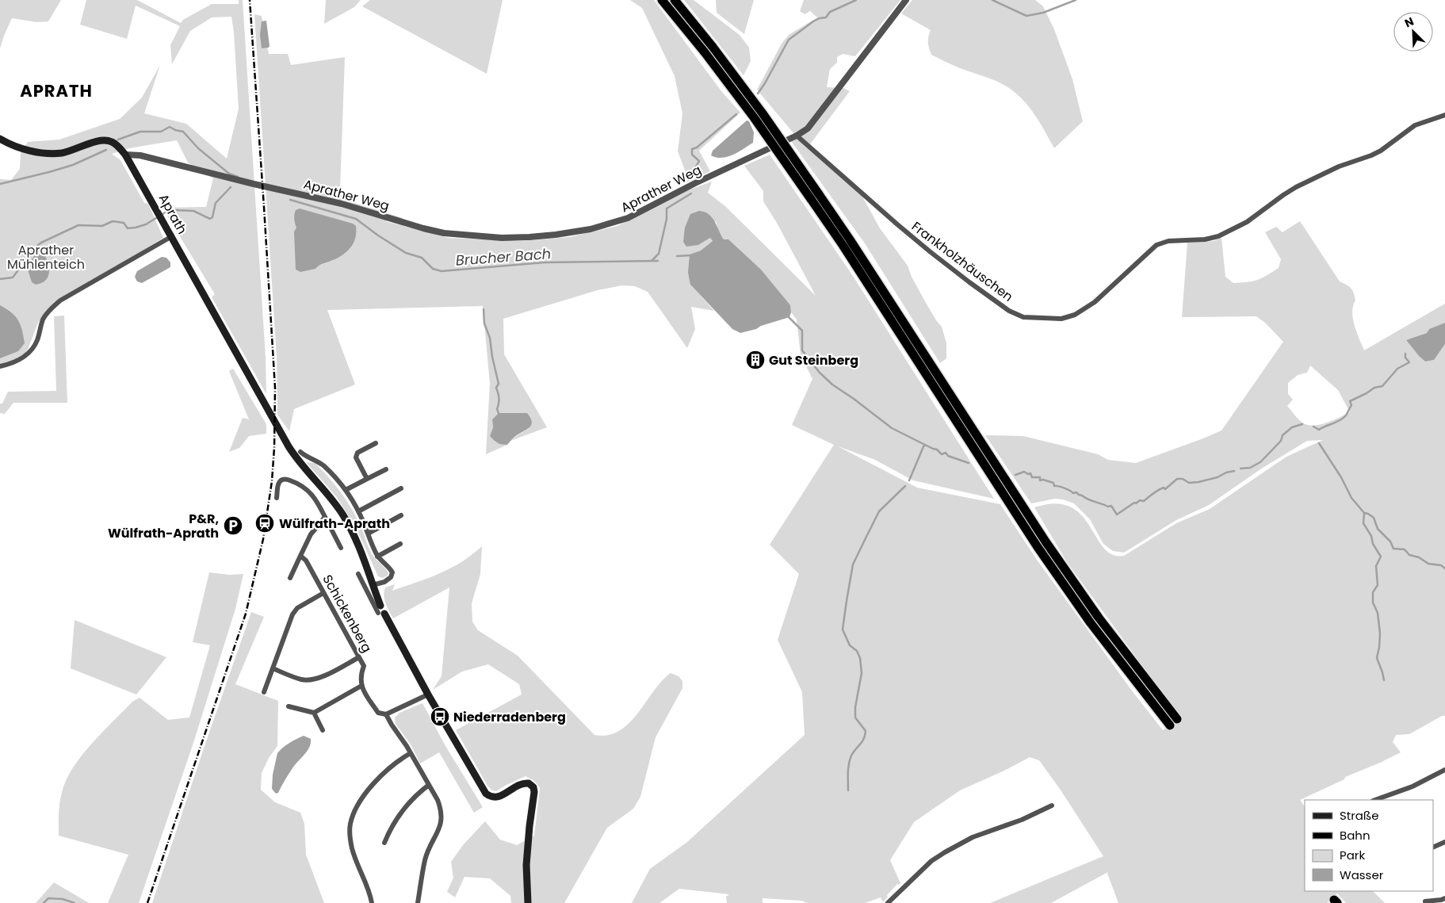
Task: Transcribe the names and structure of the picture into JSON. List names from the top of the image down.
{
  "streets": {
    "main road": ["Aprath"],
    "street": ["Aprather Weg", "Frankholzhäuschen", "Schickenberg"]
  },
  "crossings": [
    ["Aprather Weg", "Aprath"],
    ["Aprather Weg", "Frankholzhäuschen"]
  ],
  "districts": ["APRATH"],
  "water": ["Brucher Bach"],
  "parks": ["Aprather Mühlenteich"],
  "places": {
    "building": ["Gut Steinberg"],
    "station": ["Wülfrath-Aprath"],
    "parking": ["P&R, Wülfrath-Aprath"],
    "bus stop": ["Niederradenberg"]
  },
  "legend": [
    "Straße",
    "Bahn",
    "Park",
    "Wasser"
  ],
  "north": "top left"
}
